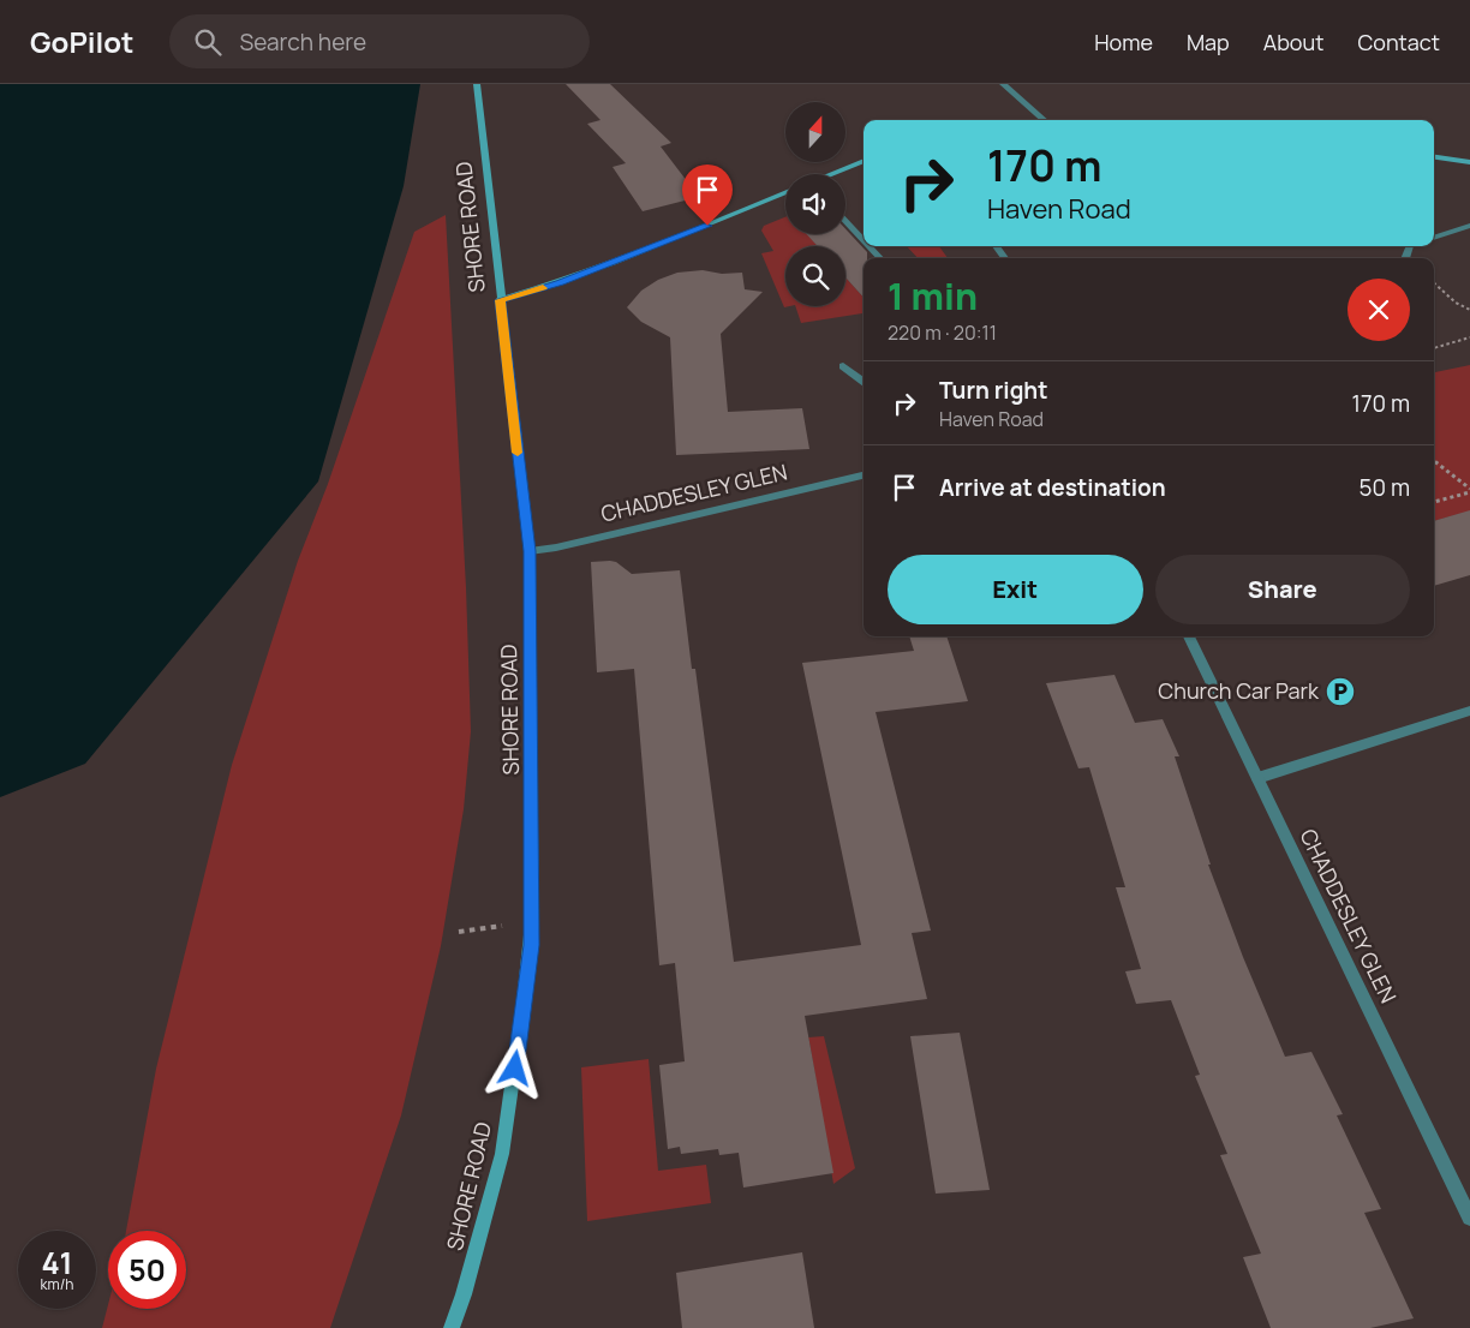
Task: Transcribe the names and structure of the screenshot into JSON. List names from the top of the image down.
{
  "streets": {
    "main road": ["SHORE ROAD"],
    "street": ["CHADDESLEY GLEN"]
  },
  "crossings": [
    ["SHORE ROAD", "CHADDESLEY GLEN"]
  ],
  "places": {
    "parking": ["Church Car Park"]
  },
  "north": "top",
  "page": {
    "header": "GoPilot",
    "search": "Search here",
    "nav": [
      "Home",
      "Map",
      "About",
      "Contact"
    ],
    "turn": ["170 m", "Haven Road"],
    "heading": ["1 min", "220 m · 20:11"],
    "list": [
      {
        "name": "Turn right",
        "note": "Haven Road",
        "value": "170 m"
      },
      {
        "name": "Arrive at destination",
        "value": "50 m"
      }
    ],
    "buttons": ["Exit", "Share"],
    "speed": "41 km/h",
    "limit": "50"
  }
}
